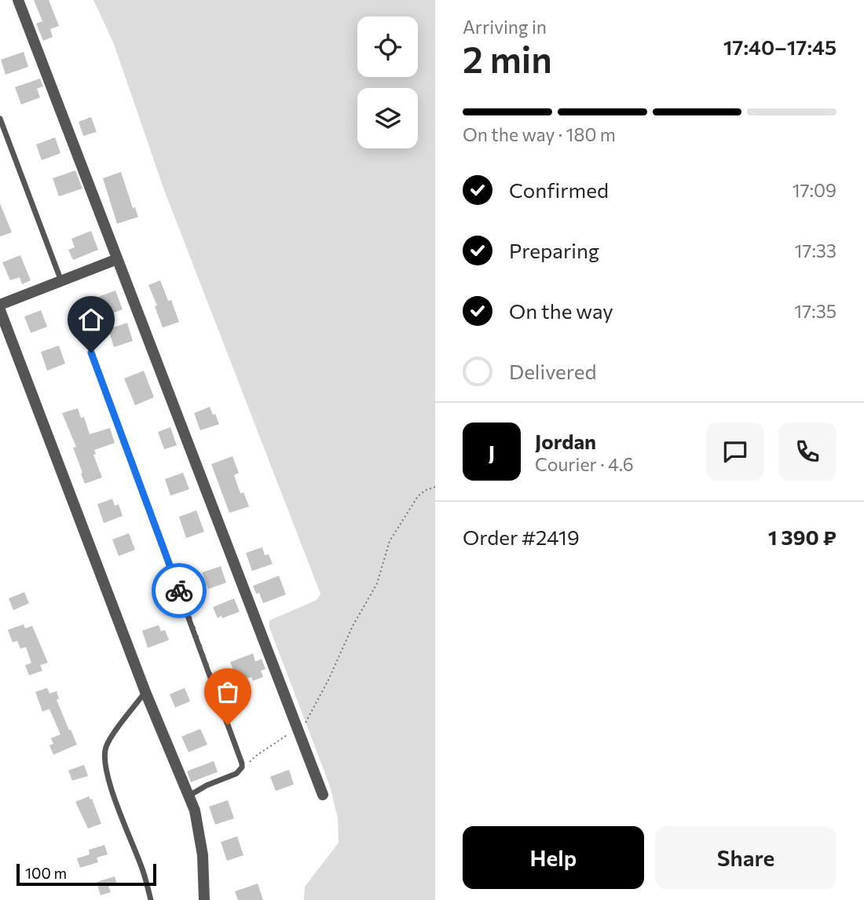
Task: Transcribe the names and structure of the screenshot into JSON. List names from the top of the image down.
{
  "scale_bar": "100 m",
  "page": {
    "heading": ["2 min", "Arriving in", "17:40–17:45"],
    "panel": [
      "Jordan",
      "Courier · 4.6",
      "Order #2419",
      "1 390 ₽"
    ],
    "bar": "On the way · 180 m",
    "list": [
      ["Confirmed", "17:09"],
      ["Preparing", "17:33"],
      ["On the way", "17:35"],
      "Delivered"
    ],
    "round": "J",
    "buttons": ["Help", "Share"],
    "scale": "100 m"
  }
}
